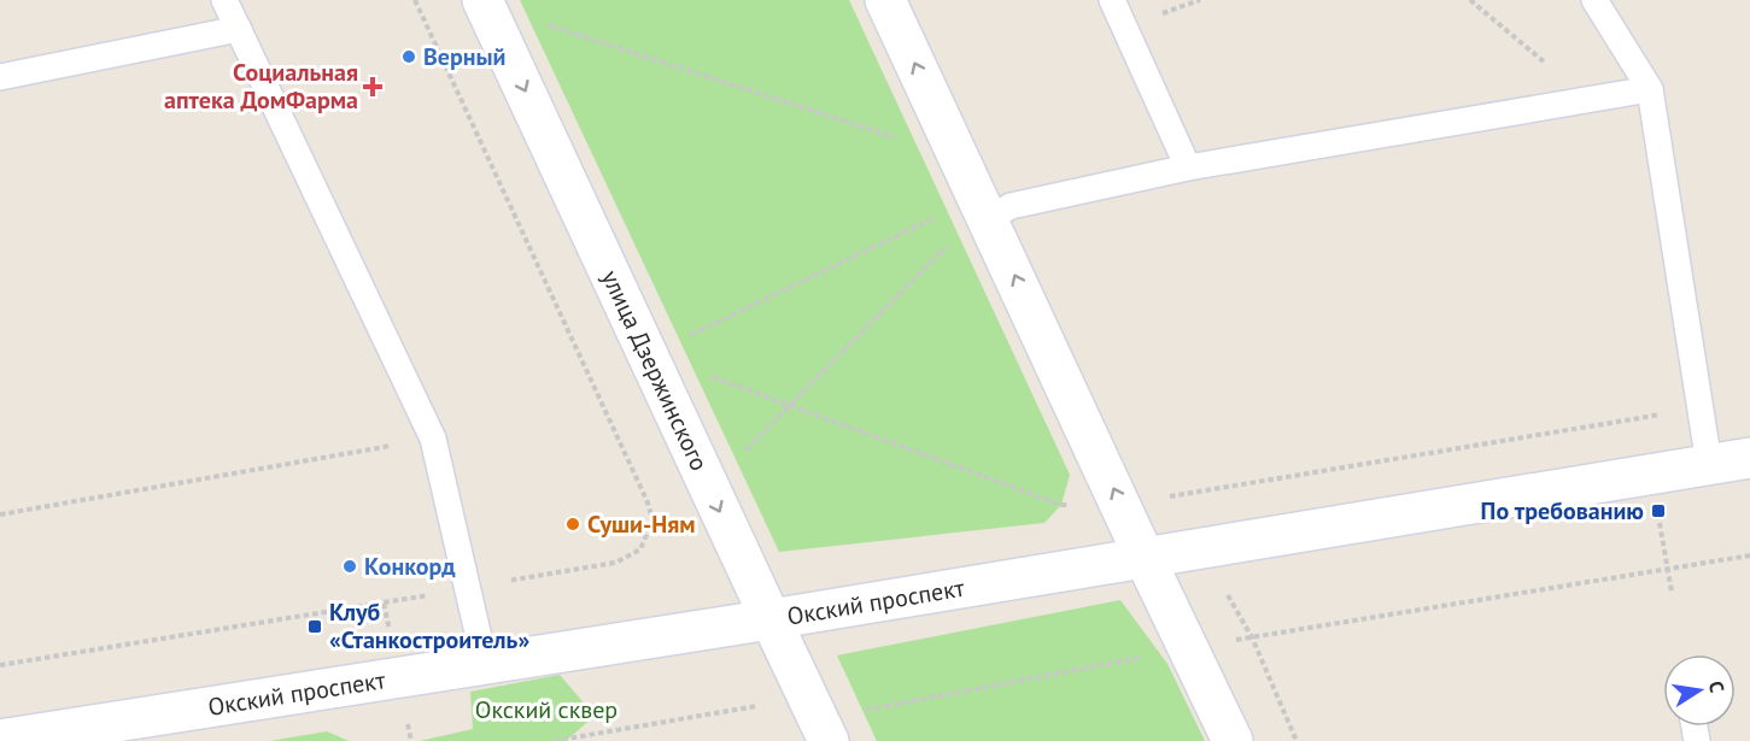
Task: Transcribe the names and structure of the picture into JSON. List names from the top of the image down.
{
  "streets": {
    "main road": ["улица Дзержинского", "Окский проспект"]
  },
  "crossings": [
    ["улица Дзержинского", "Окский проспект"]
  ],
  "one_way": ["улица Дзержинского"],
  "parks": ["Окский сквер"],
  "places": {
    "other": ["Верный", "Суши-Ням", "Конкорд"],
    "health": ["Социальная аптека ДомФарма"],
    "transit": ["По требованию", "Клуб «Станкостроитель»"]
  },
  "north": "right"
}
